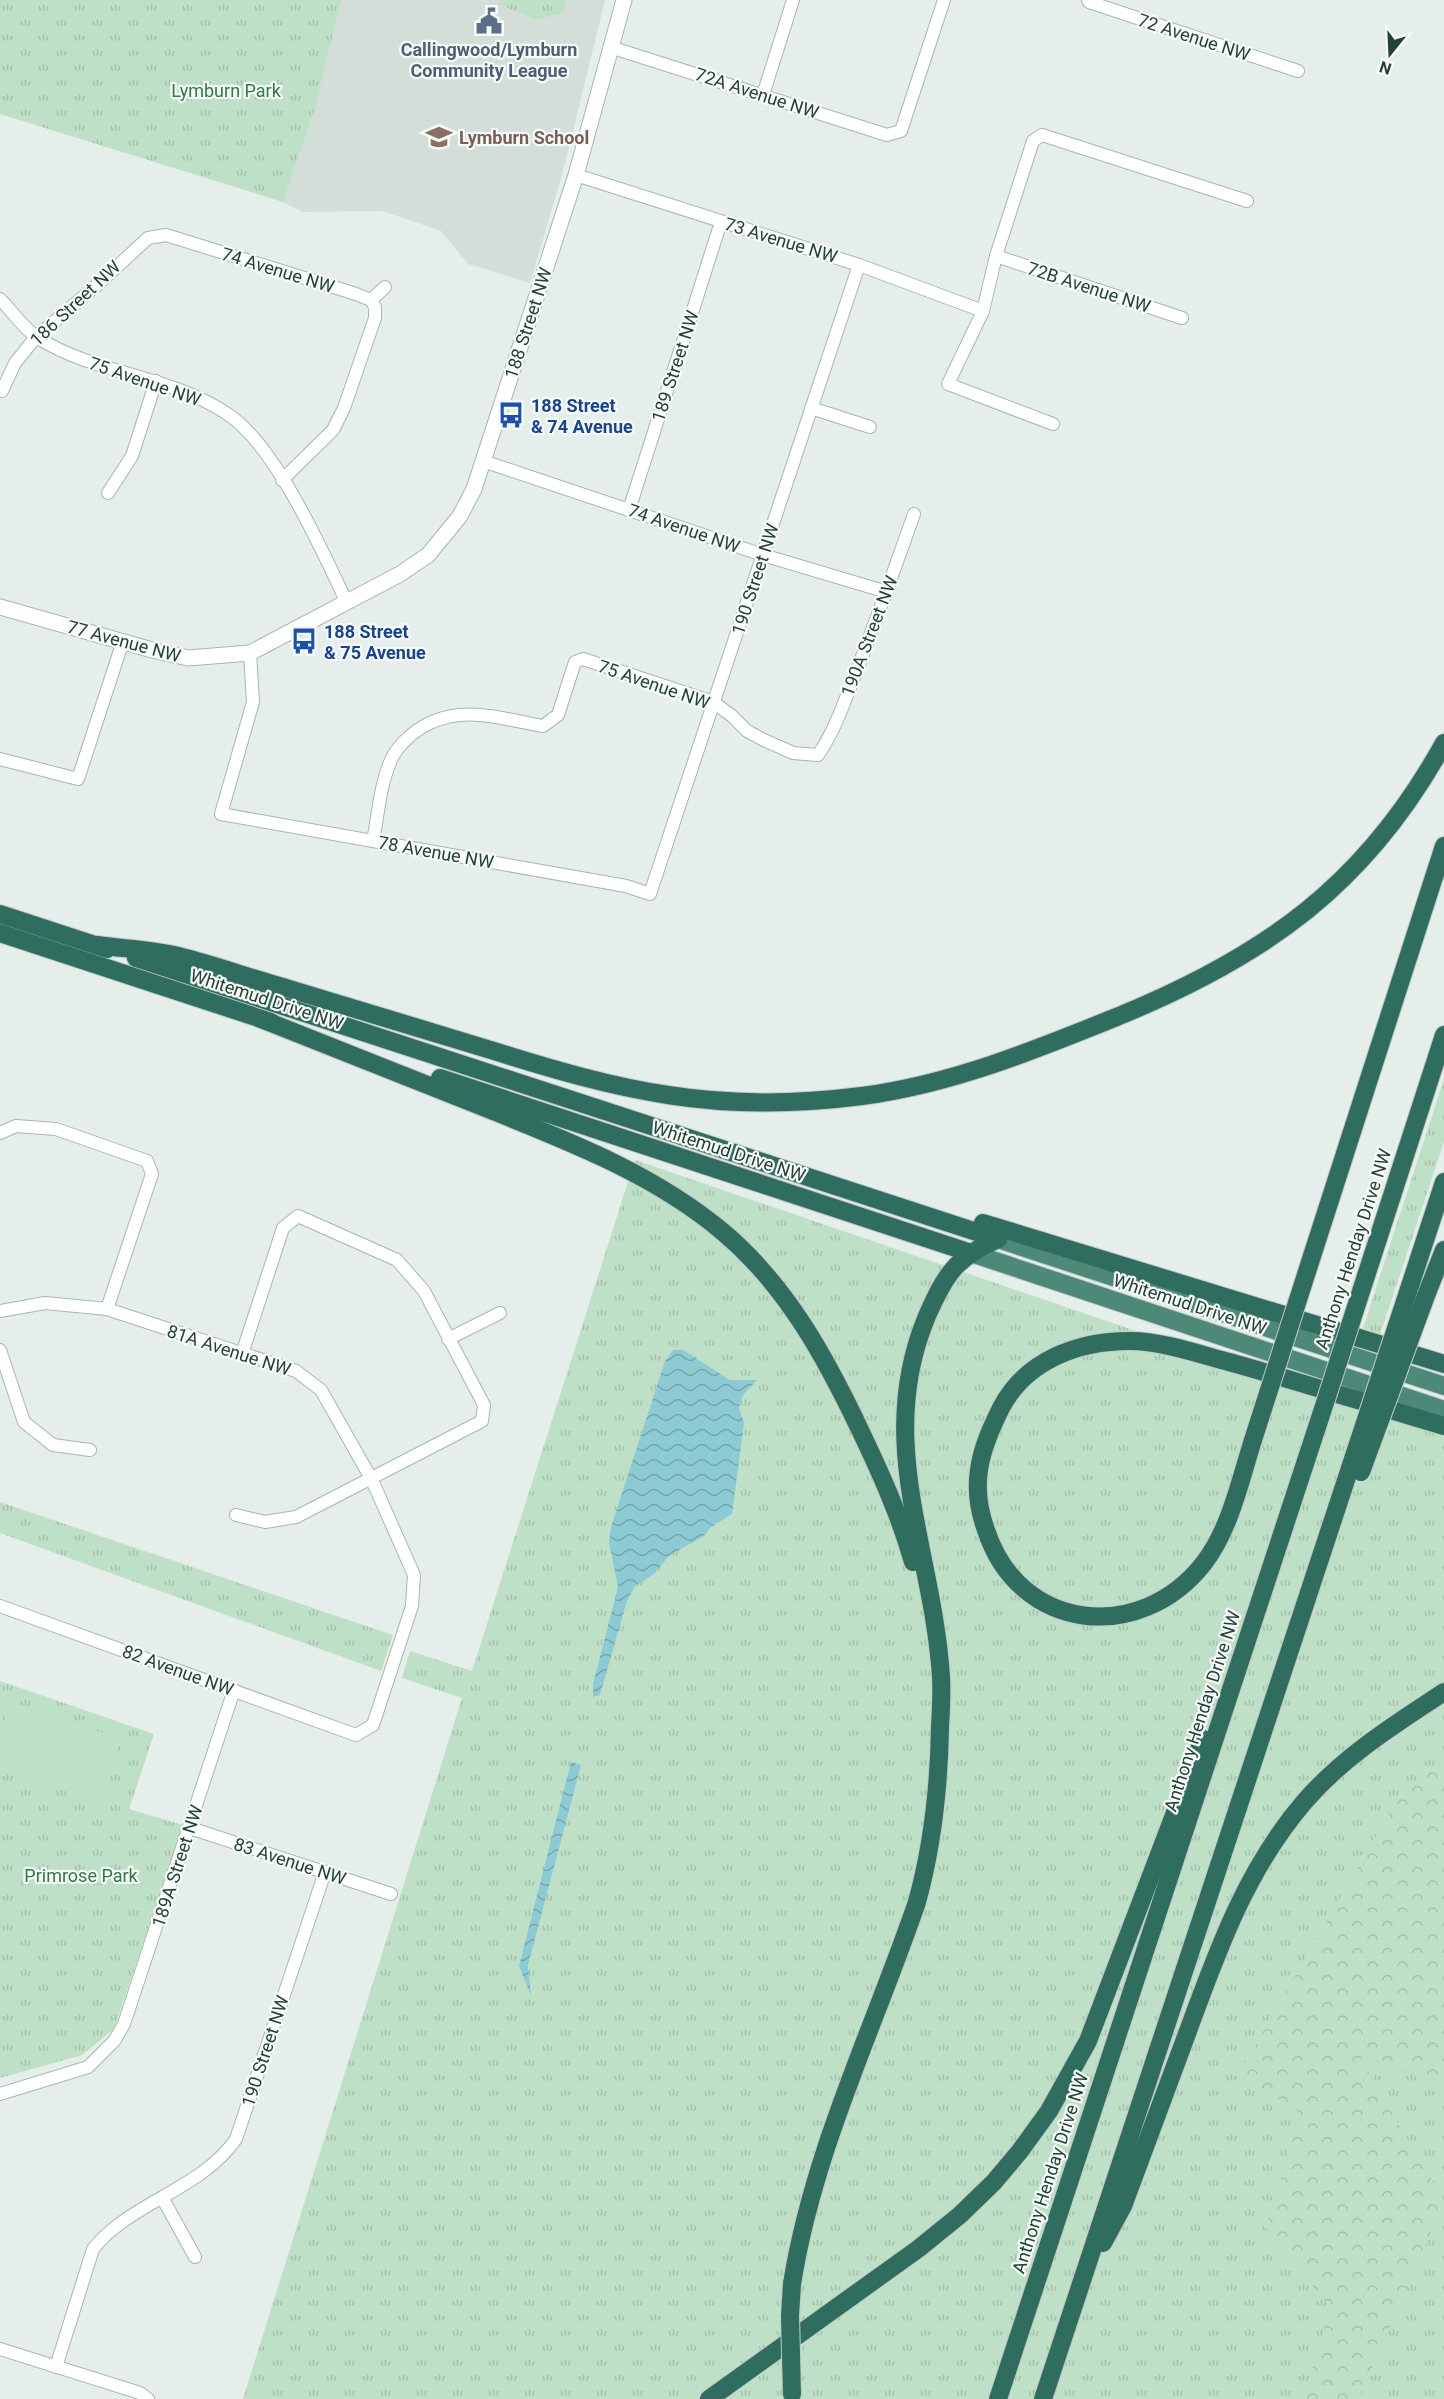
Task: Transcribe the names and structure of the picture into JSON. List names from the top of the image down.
{
  "streets": {
    "highway": ["Whitemud Drive NW", "Anthony Henday Drive NW"],
    "street": [
      "72 Avenue NW",
      "72A Avenue NW",
      "73 Avenue NW",
      "74 Avenue NW",
      "72B Avenue NW",
      "186 Street NW",
      "188 Street NW",
      "189 Street NW",
      "75 Avenue NW",
      "190 Street NW",
      "190A Street NW",
      "77 Avenue NW",
      "78 Avenue NW",
      "81A Avenue NW",
      "82 Avenue NW",
      "83 Avenue NW",
      "189A Street NW"
    ]
  },
  "crossings": [
    ["72A Avenue NW", "188 Street NW"],
    ["73 Avenue NW", "188 Street NW"],
    ["73 Avenue NW", "189 Street NW"],
    ["73 Avenue NW", "190 Street NW"],
    ["74 Avenue NW", "186 Street NW"],
    ["74 Avenue NW", "188 Street NW"],
    ["74 Avenue NW", "189 Street NW"],
    ["74 Avenue NW", "190 Street NW"],
    ["74 Avenue NW", "190A Street NW"],
    ["186 Street NW", "75 Avenue NW"],
    ["188 Street NW", "75 Avenue NW"],
    ["188 Street NW", "77 Avenue NW"],
    ["188 Street NW", "78 Avenue NW"],
    ["75 Avenue NW", "190 Street NW"],
    ["75 Avenue NW", "190A Street NW"],
    ["75 Avenue NW", "78 Avenue NW"],
    ["190 Street NW", "78 Avenue NW"],
    ["190 Street NW", "83 Avenue NW"],
    ["77 Avenue NW", "78 Avenue NW"],
    ["81A Avenue NW", "82 Avenue NW"],
    ["82 Avenue NW", "189A Street NW"],
    ["83 Avenue NW", "189A Street NW"]
  ],
  "parks": ["Lymburn Park", "Primrose Park"],
  "places": {
    "public building": ["Callingwood/Lymburn Community League"],
    "school or university": ["Lymburn School"],
    "bus stop": ["188 Street & 74 Avenue", "188 Street & 75 Avenue"]
  },
  "north": "bottom"
}
